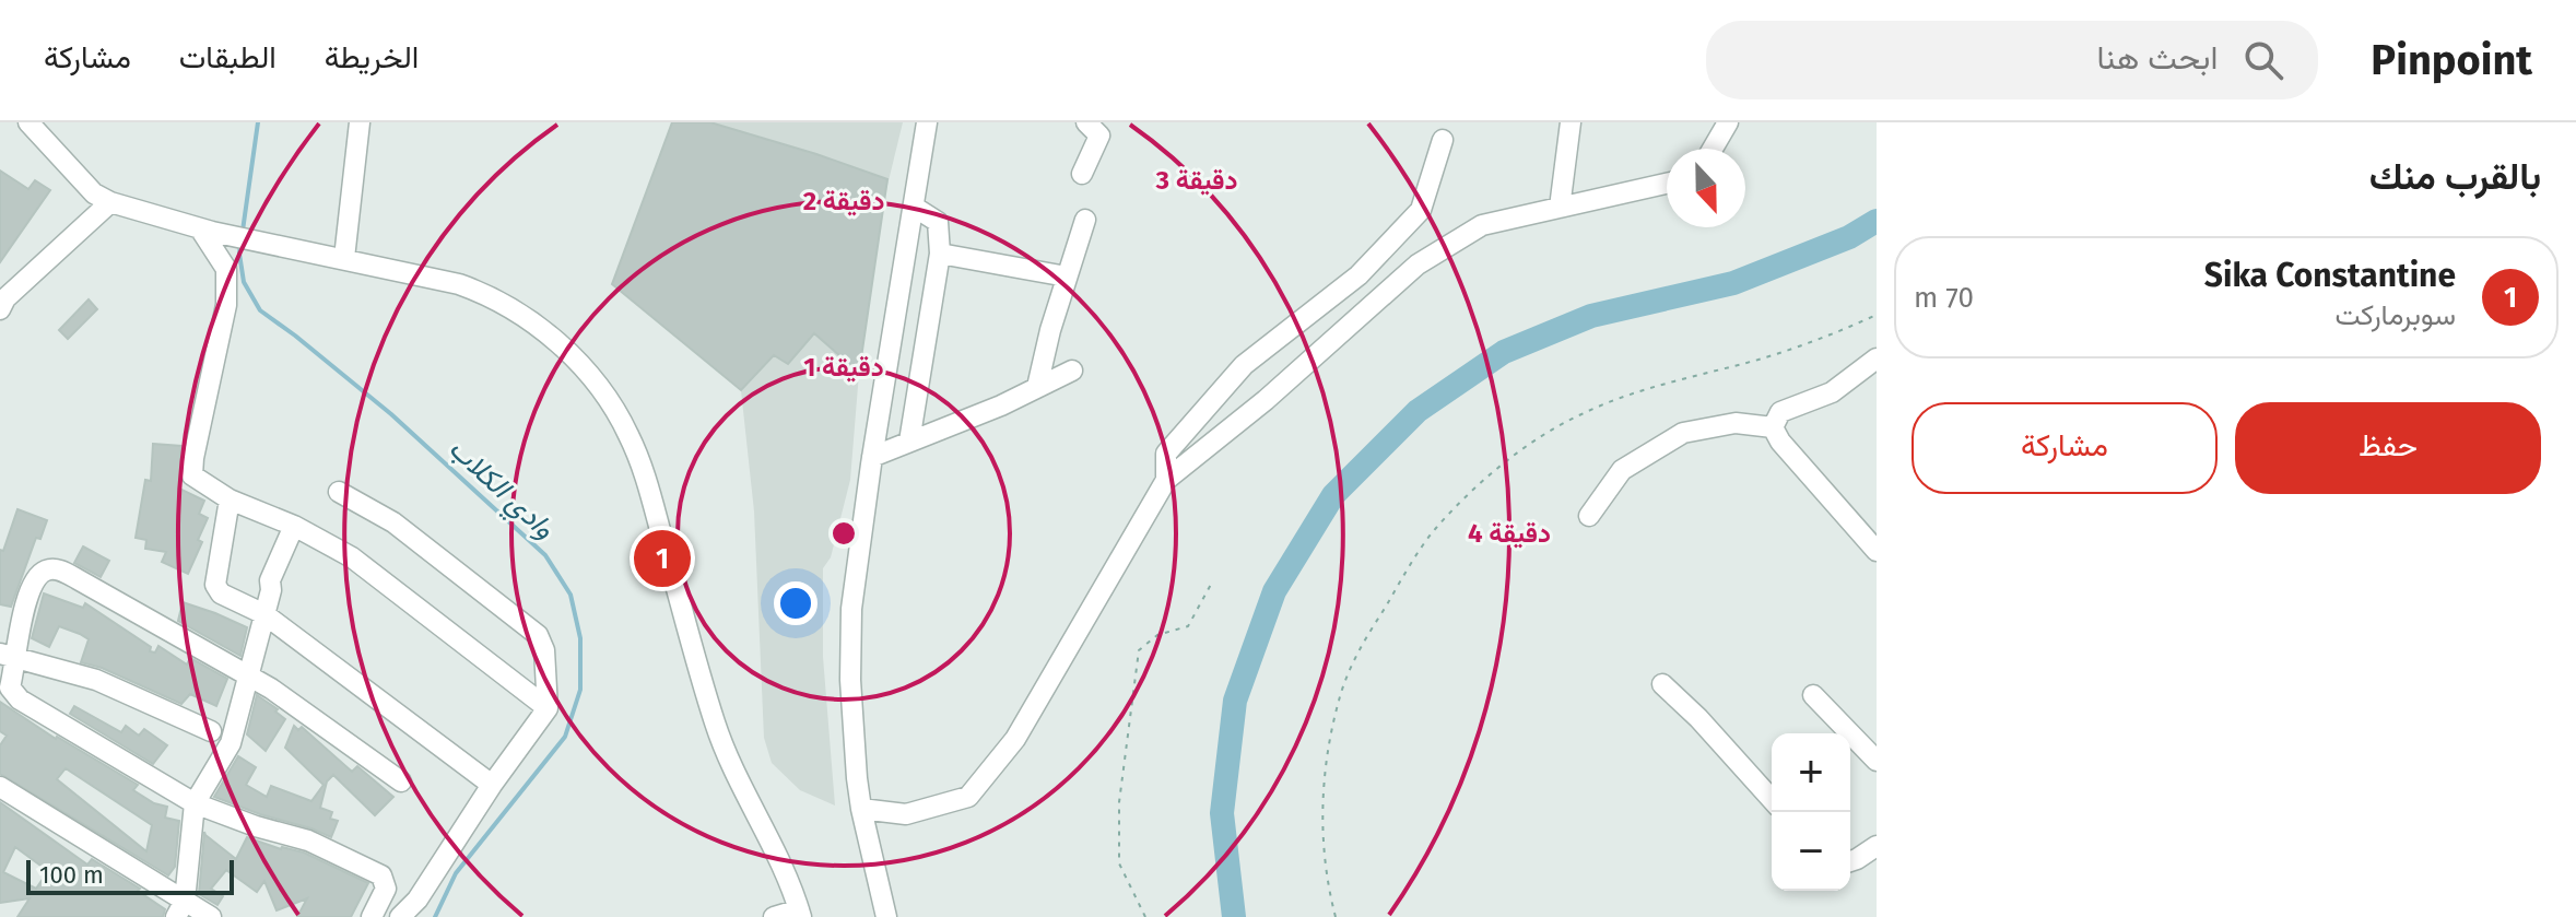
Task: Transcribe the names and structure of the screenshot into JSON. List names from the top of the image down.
{
  "water": ["وادي الكلاب"],
  "scale_bar": "100 m",
  "north": "bottom",
  "page": {
    "header": "Pinpoint",
    "search": "ابحث هنا",
    "nav": ["الخريطة", "الطبقات", "مشاركة"],
    "heading": "بالقرب منك",
    "list": [
      {
        "mark": "1",
        "name": "Sika Constantine",
        "note": "سوبرماركت",
        "value": "70 m"
      }
    ],
    "buttons": ["حفظ", "مشاركة"],
    "pins": "1",
    "map_buttons": ["+", "−"],
    "scale": "100 m"
  },
  "rings": [
    "3 دقيقة",
    "2 دقيقة",
    "1 دقيقة",
    "4 دقيقة"
  ]
}
